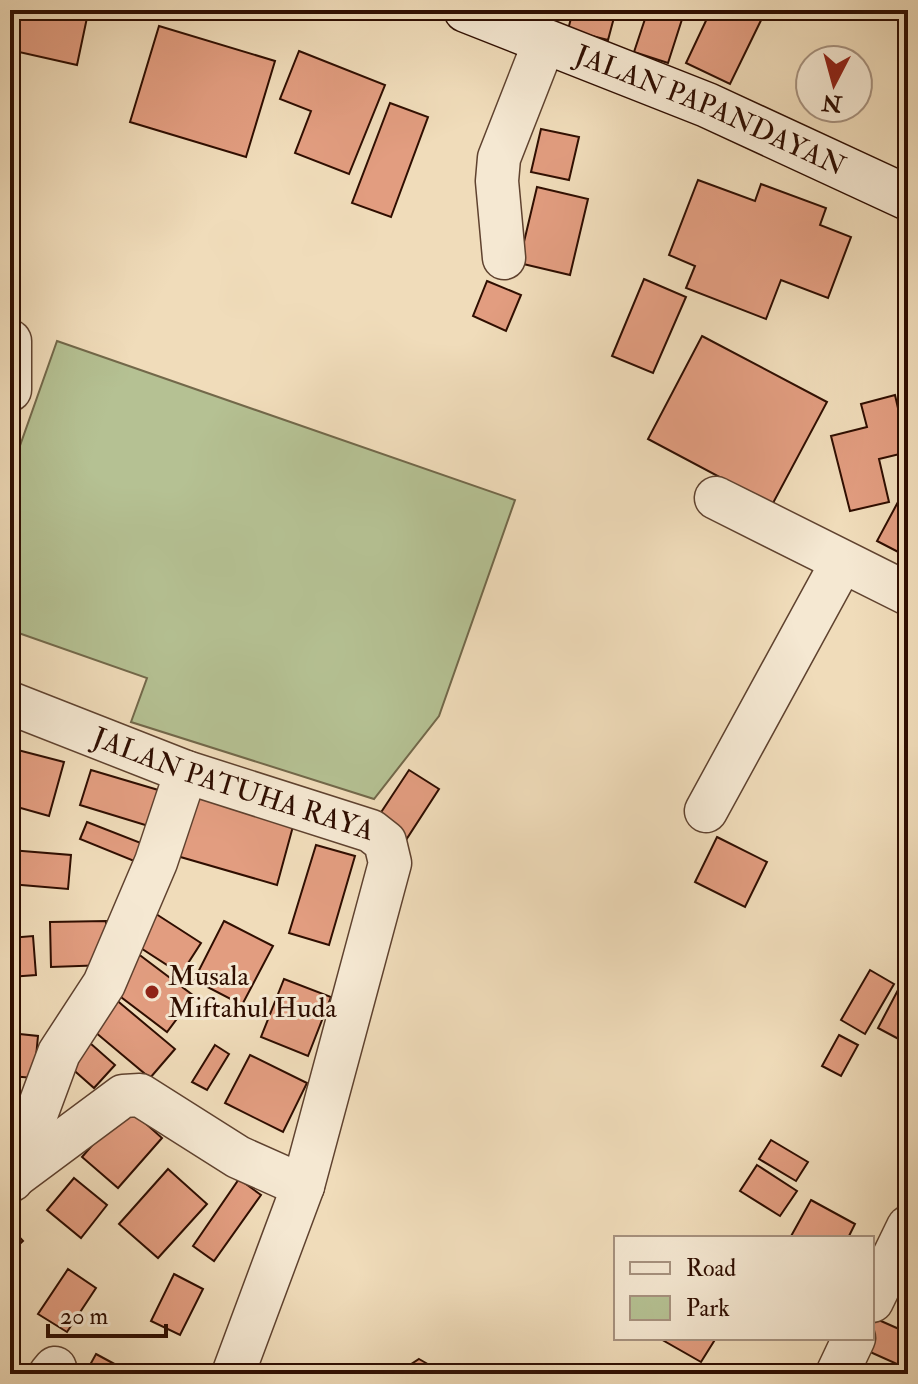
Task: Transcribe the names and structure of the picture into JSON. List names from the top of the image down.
{
  "streets": {
    "main road": ["JALAN PAPANDAYAN"],
    "street": ["JALAN PATUHA RAYA"]
  },
  "places": ["Musala Miftahul Huda"],
  "legend": ["Road", "Park"],
  "scale_bar": "20 m",
  "north": "bottom"
}
